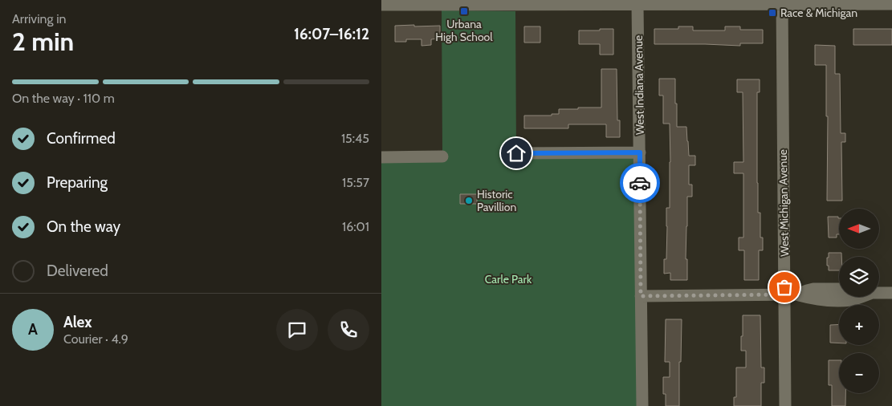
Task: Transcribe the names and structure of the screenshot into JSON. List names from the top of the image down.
{
  "streets": {
    "street": ["West Indiana Avenue", "West Michigan Avenue"]
  },
  "parks": ["Carle Park"],
  "places": {
    "transit": ["Urbana High School", "Race & Michigan"],
    "other": ["Historic Pavillion"]
  },
  "north": "left",
  "page": {
    "heading": ["2 min", "Arriving in", "16:07–16:12"],
    "panel": ["Alex", "Courier · 4.9"],
    "bar": "On the way · 110 m",
    "list": [
      ["Confirmed", "15:45"],
      ["Preparing", "15:57"],
      ["On the way", "16:01"],
      "Delivered"
    ],
    "map_buttons": ["+", "−"],
    "round": "A"
  }
}
